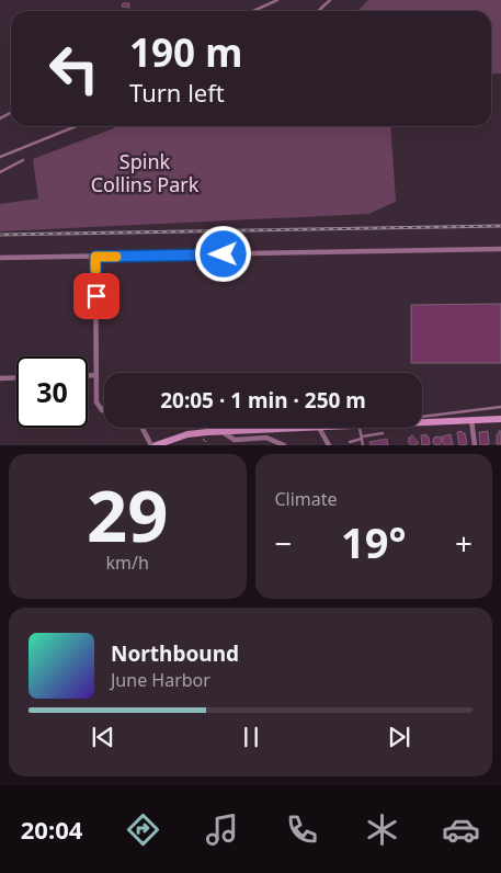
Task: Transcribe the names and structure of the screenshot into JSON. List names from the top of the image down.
{
  "parks": ["Spink Collins Park"],
  "page": {
    "turn": ["190 m", "Turn left"],
    "limit": "30",
    "trip": "20:05 · 1 min · 250 m",
    "tile": [
      ["29", "km/h"],
      "Climate"
    ],
    "heat": ["−", "19°", "+"],
    "song": ["Northbound", "June Harbor"],
    "tabs": "20:04"
  }
}
